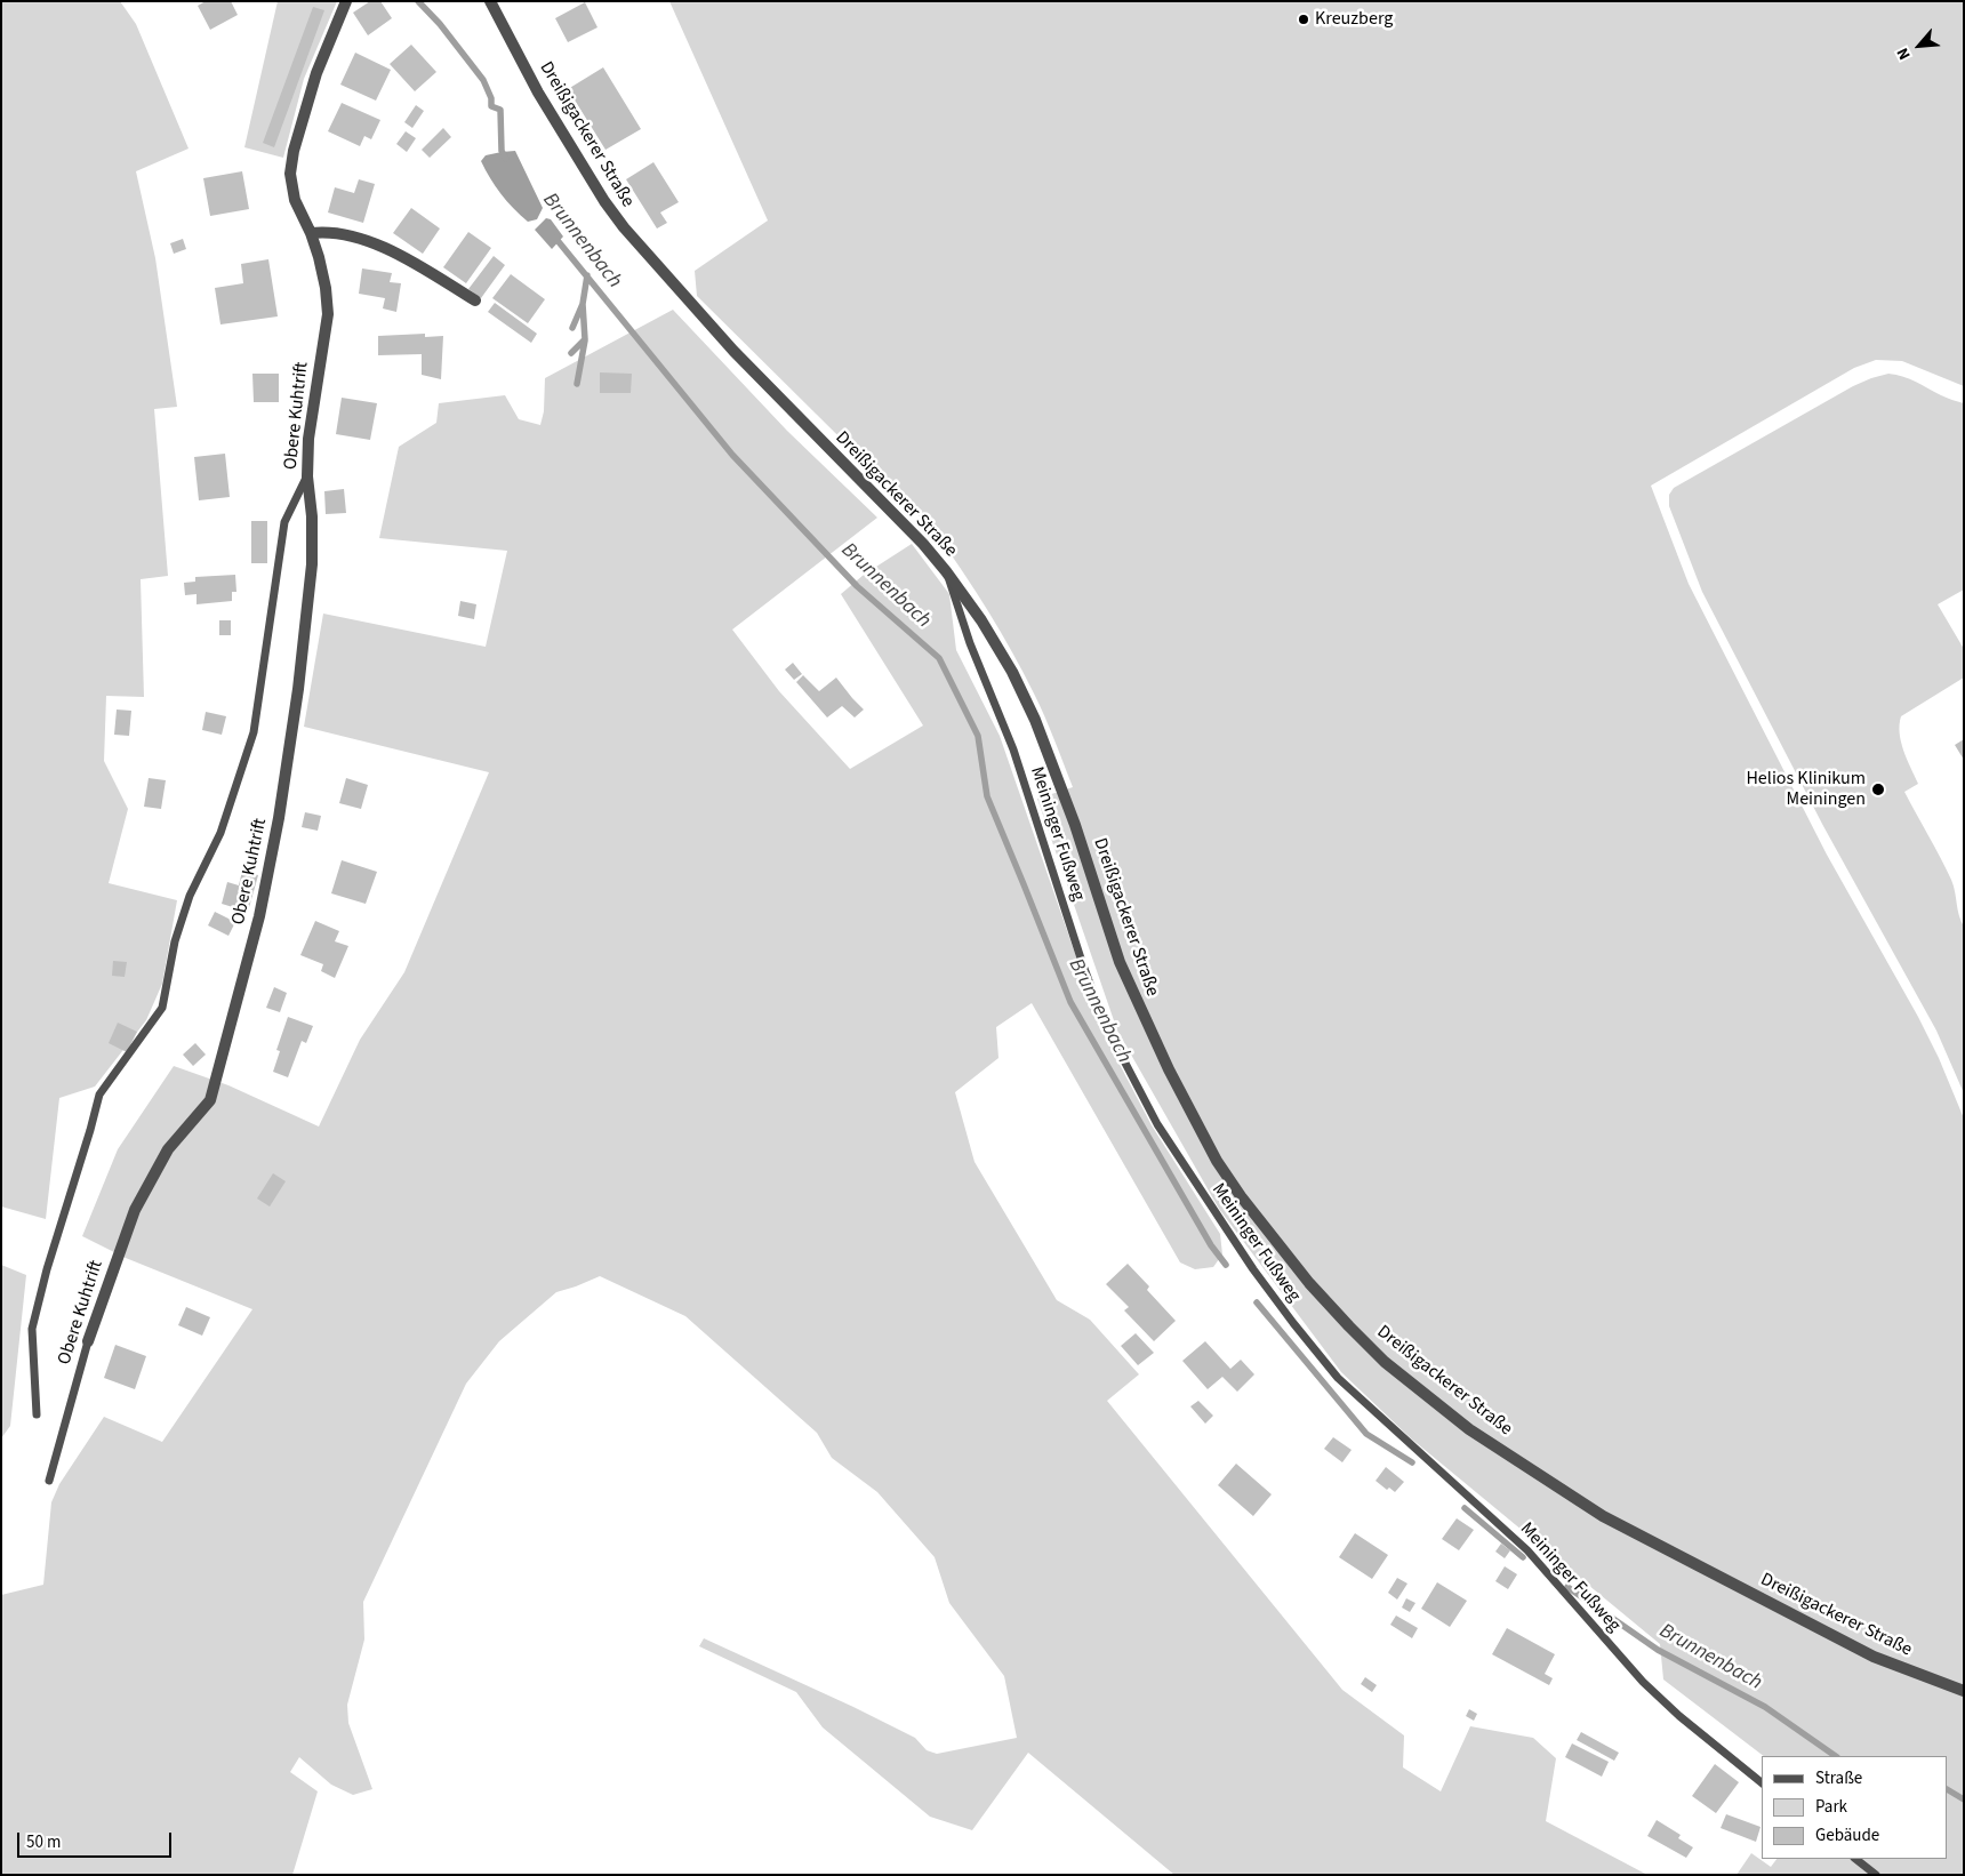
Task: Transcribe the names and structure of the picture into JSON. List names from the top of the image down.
{
  "streets": {
    "street": ["Dreißigackerer Straße", "Obere Kuhtrift"],
    "lane": ["Meininger Fußweg"]
  },
  "crossings": [
    ["Dreißigackerer Straße", "Meininger Fußweg"]
  ],
  "water": ["Brunnenbach"],
  "places": ["Kreuzberg", "Helios Klinikum Meiningen"],
  "legend": ["Straße", "Park", "Gebäude"],
  "scale_bar": "50 m",
  "north": "bottom left"
}
